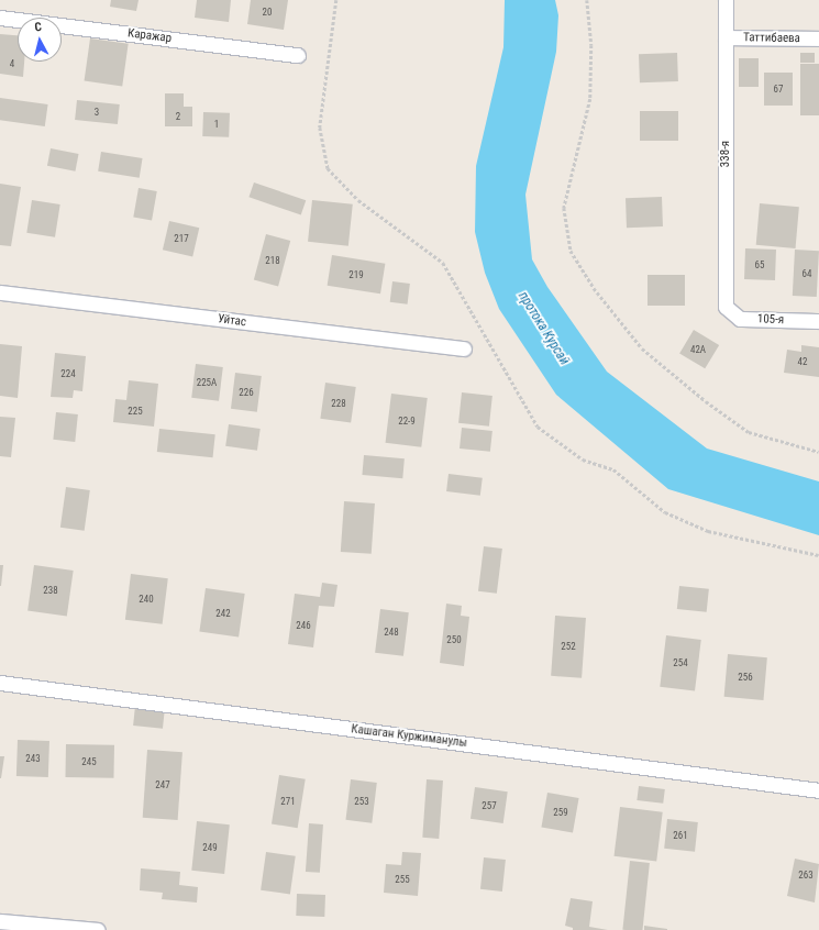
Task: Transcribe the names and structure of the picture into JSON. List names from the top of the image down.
{
  "streets": {
    "street": [
      "Каражар",
      "Таттибаева",
      "338-я",
      "105-я",
      "Уйтас",
      "Кашаган Куржиманулы"
    ]
  },
  "crossings": [
    ["Таттибаева", "338-я"],
    ["338-я", "105-я"]
  ],
  "water": ["протока Курсай"],
  "house_numbers": [
    "20",
    "4",
    "67",
    "3",
    "2",
    "1",
    "217",
    "218",
    "65",
    "64",
    "219",
    "42А",
    "42",
    "224",
    "225А",
    "226",
    "228",
    "225",
    "22-9",
    "238",
    "240",
    "242",
    "246",
    "248",
    "250",
    "252",
    "254",
    "256",
    "243",
    "245",
    "247",
    "271",
    "253",
    "257",
    "259",
    "261",
    "249",
    "263",
    "255"
  ],
  "north": "top"
}
